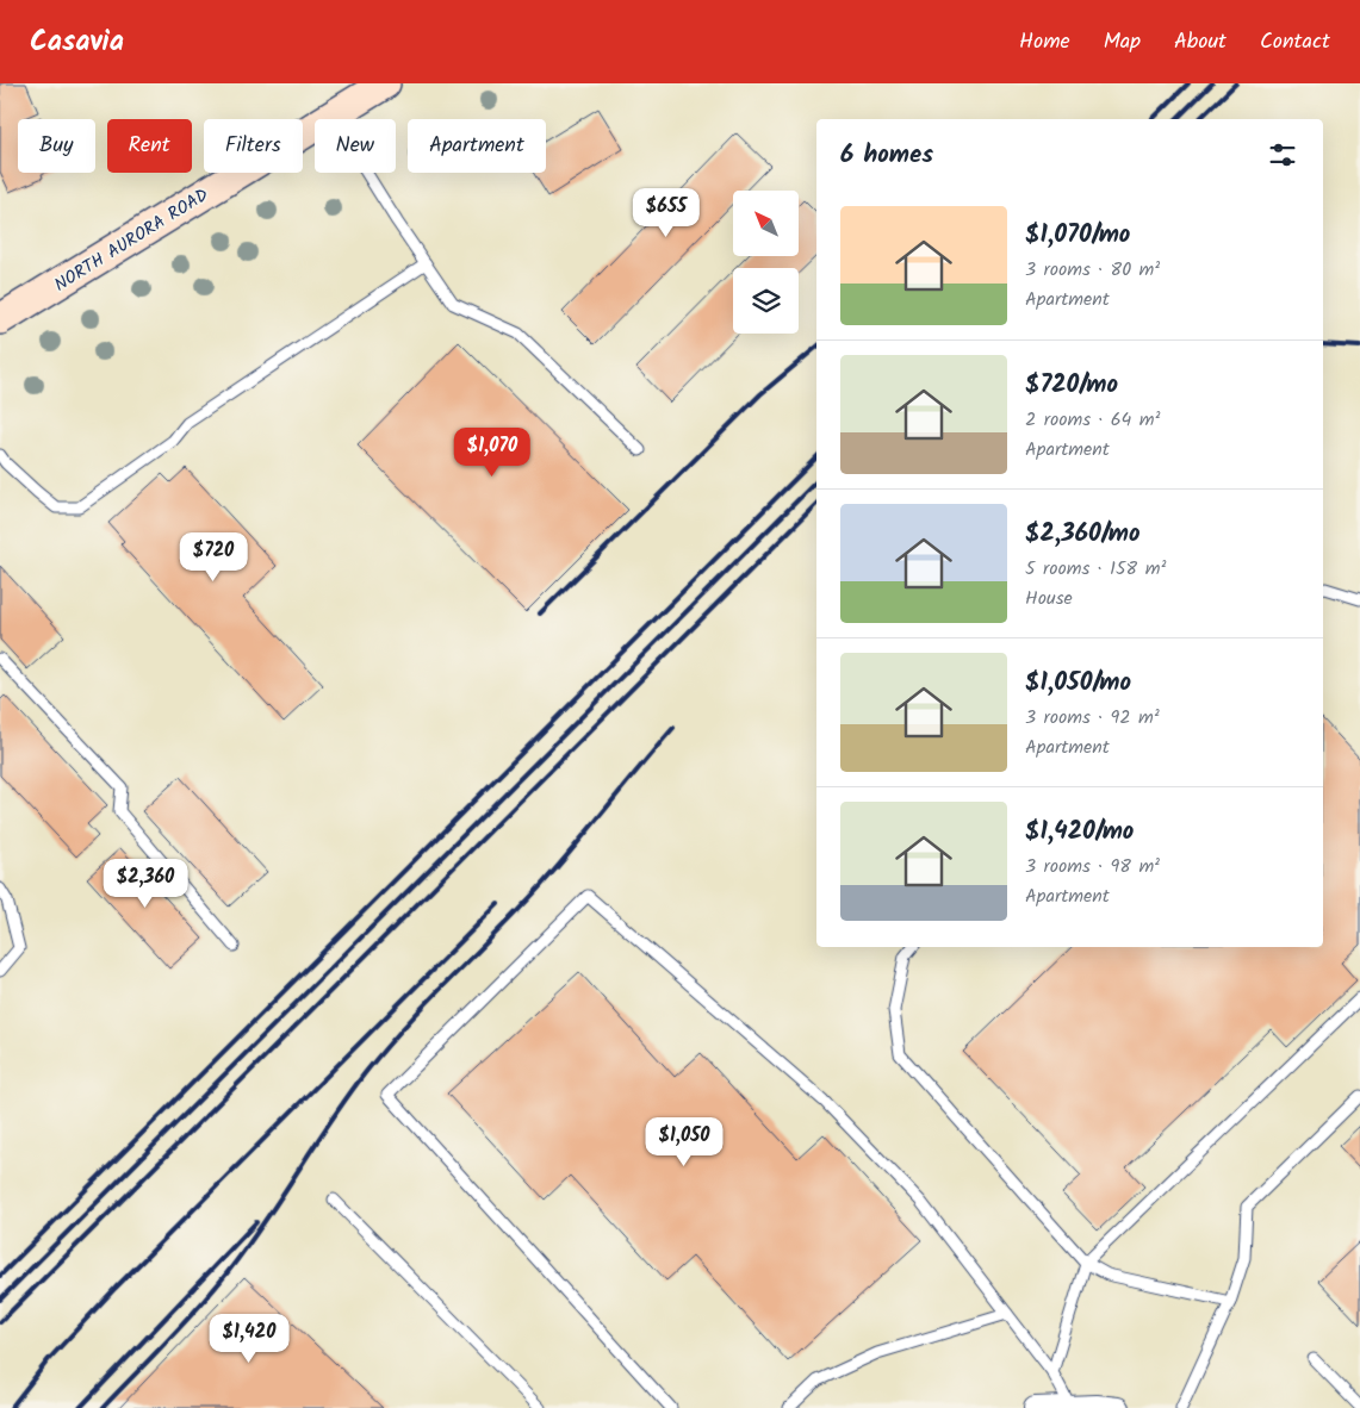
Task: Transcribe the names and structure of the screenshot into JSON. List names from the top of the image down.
{
  "streets": {
    "main road": ["NORTH AURORA ROAD"]
  },
  "north": "top left",
  "page": {
    "header": "Casavia",
    "nav": [
      "Home",
      "Map",
      "About",
      "Contact"
    ],
    "chip": [
      "Buy",
      "Rent",
      "Filters",
      "New",
      "Apartment"
    ],
    "heading": "6 homes",
    "price": [
      "$655",
      "$1,070",
      "$720",
      "$2,360",
      "$1,050",
      "$1,420"
    ],
    "list": [
      {
        "name": "$1,070/mo",
        "note": "3 rooms · 80 m² · Apartment"
      },
      {
        "name": "$720/mo",
        "note": "2 rooms · 64 m² · Apartment"
      },
      {
        "name": "$2,360/mo",
        "note": "5 rooms · 158 m² · House"
      },
      {
        "name": "$1,050/mo",
        "note": "3 rooms · 92 m² · Apartment"
      },
      {
        "name": "$1,420/mo",
        "note": "3 rooms · 98 m² · Apartment"
      }
    ]
  }
}
